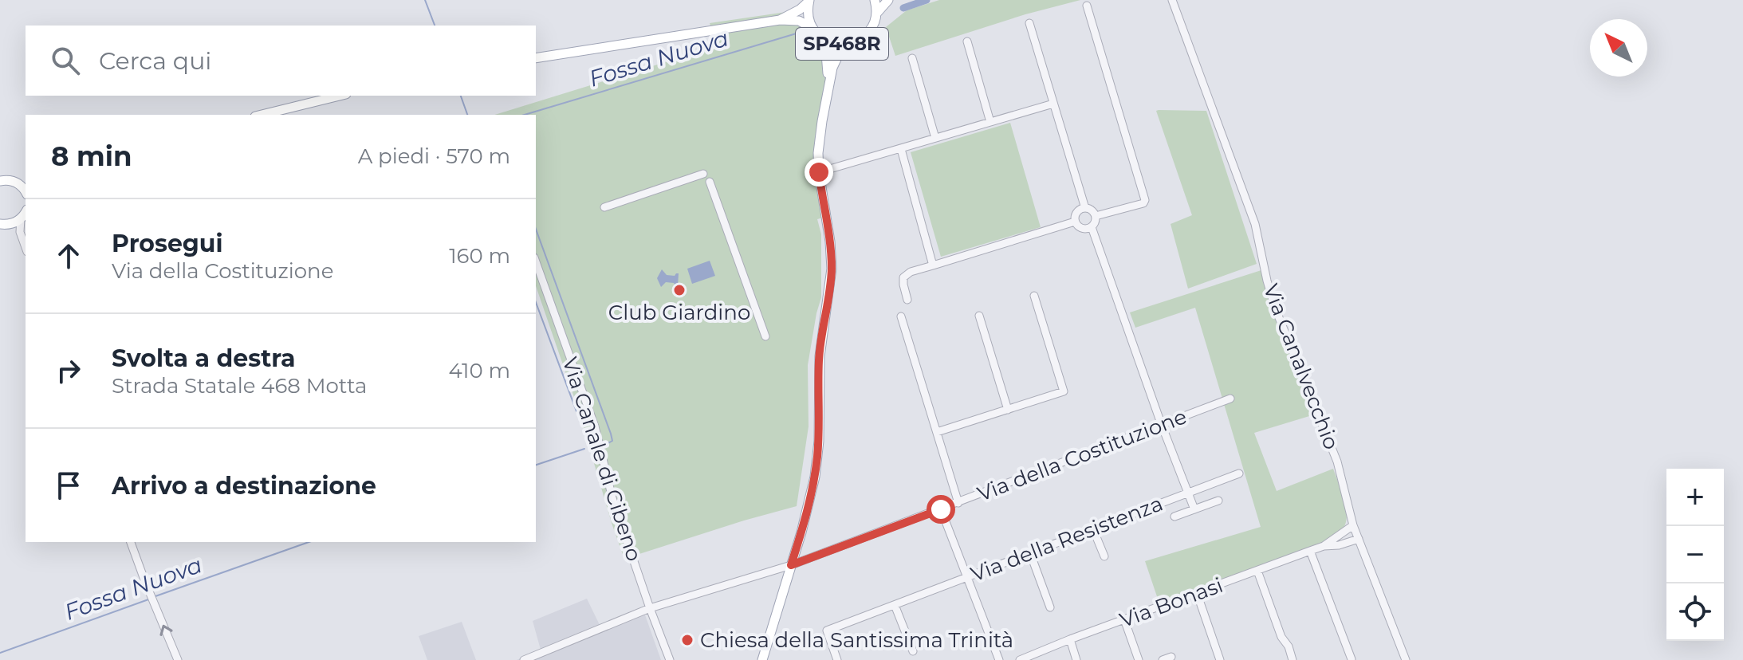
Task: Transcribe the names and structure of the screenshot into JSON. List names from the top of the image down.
{
  "streets": {
    "main road": ["SP468R"],
    "street": [
      "Via Canalvecchio",
      "Via della Costituzione",
      "Via Canale di Cibeno",
      "Via della Resistenza",
      "Via Bonasi"
    ]
  },
  "crossings": [
    ["Via Canalvecchio", "Via Bonasi"],
    ["Via della Costituzione", "Via Canale di Cibeno"]
  ],
  "water": ["Fossa Nuova"],
  "places": ["Club Giardino", "Chiesa della Santissima Trinità"],
  "north": "top left",
  "page": {
    "search": "Cerca qui",
    "heading": ["8 min", "A piedi · 570 m"],
    "list": [
      ["Prosegui", "Via della Costituzione", "160 m"],
      ["Svolta a destra", "Strada Statale 468 Motta", "410 m"],
      "Arrivo a destinazione"
    ],
    "map_buttons": ["+", "−"]
  }
}
